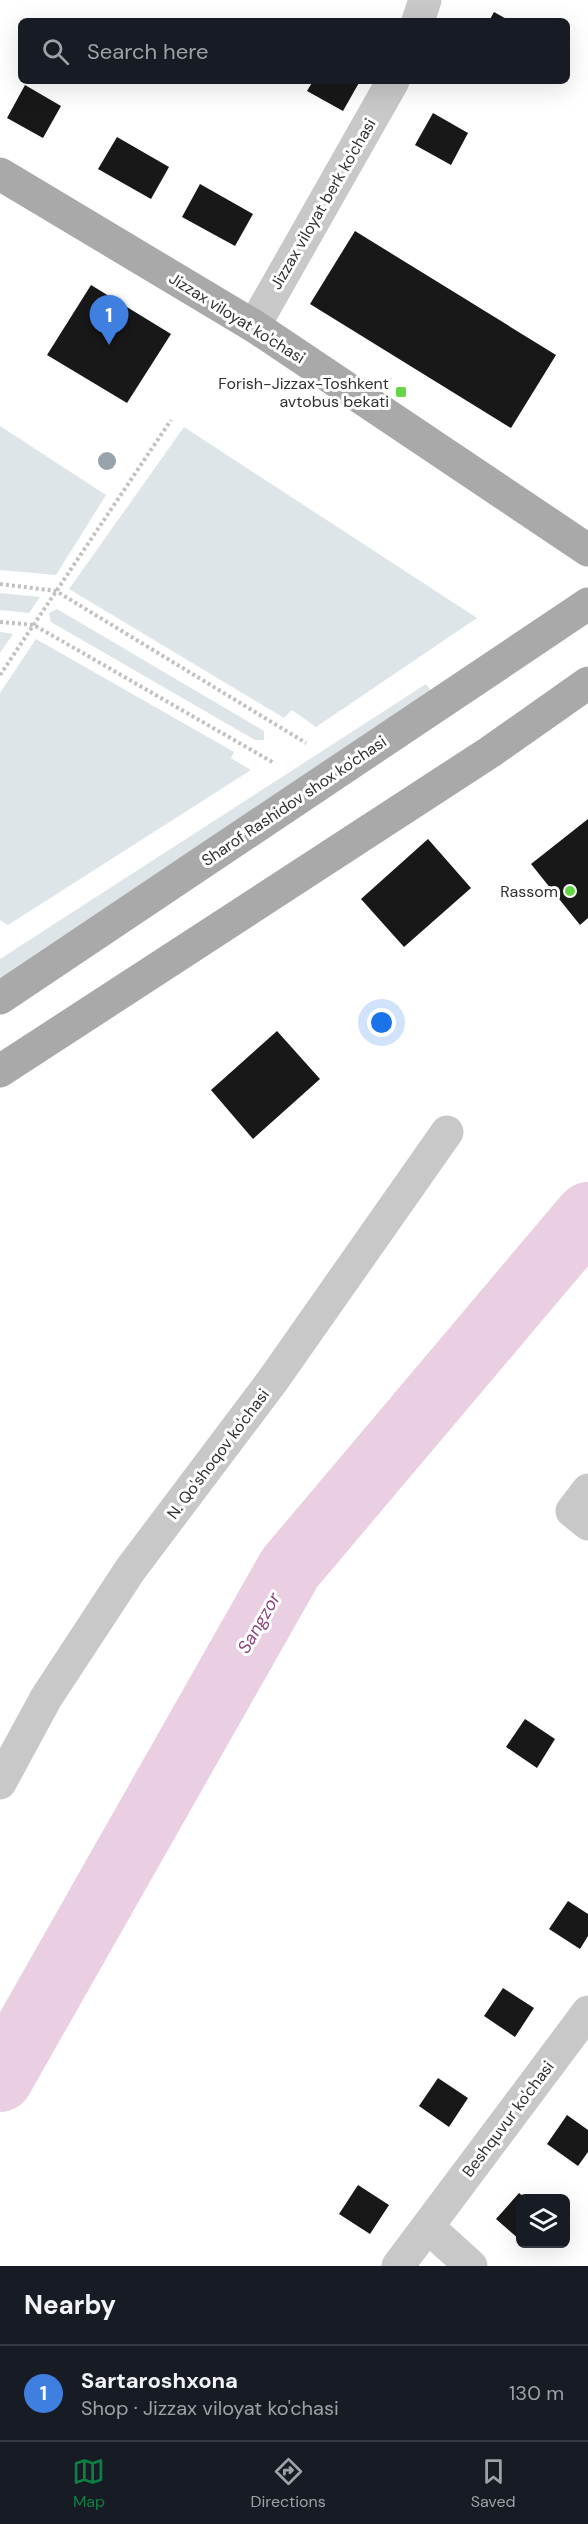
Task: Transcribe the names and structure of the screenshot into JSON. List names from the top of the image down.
{
  "streets": {
    "main road": ["Jizzax viloyat ko'chasi", "Sharof Rashidov shox ko'chasi"],
    "street": ["Jizzax viloyat berk ko'chasi", "N. Qo'shoqov ko'chasi", "Beshquvur ko'chasi"]
  },
  "crossings": [
    ["Jizzax viloyat berk ko'chasi", "Jizzax viloyat ko'chasi"]
  ],
  "water": ["Sangzor"],
  "places": {
    "transit": ["Forish-Jizzax-Toshkent avtobus bekati"],
    "other": ["Rassom"]
  },
  "page": {
    "search": "Search here",
    "pins": "1",
    "heading": "Nearby",
    "list": [
      {
        "mark": "1",
        "name": "Sartaroshxona",
        "note": "Shop · Jizzax viloyat ko'chasi",
        "value": "130 m"
      }
    ],
    "nav": ["Map", "Directions", "Saved"]
  }
}
